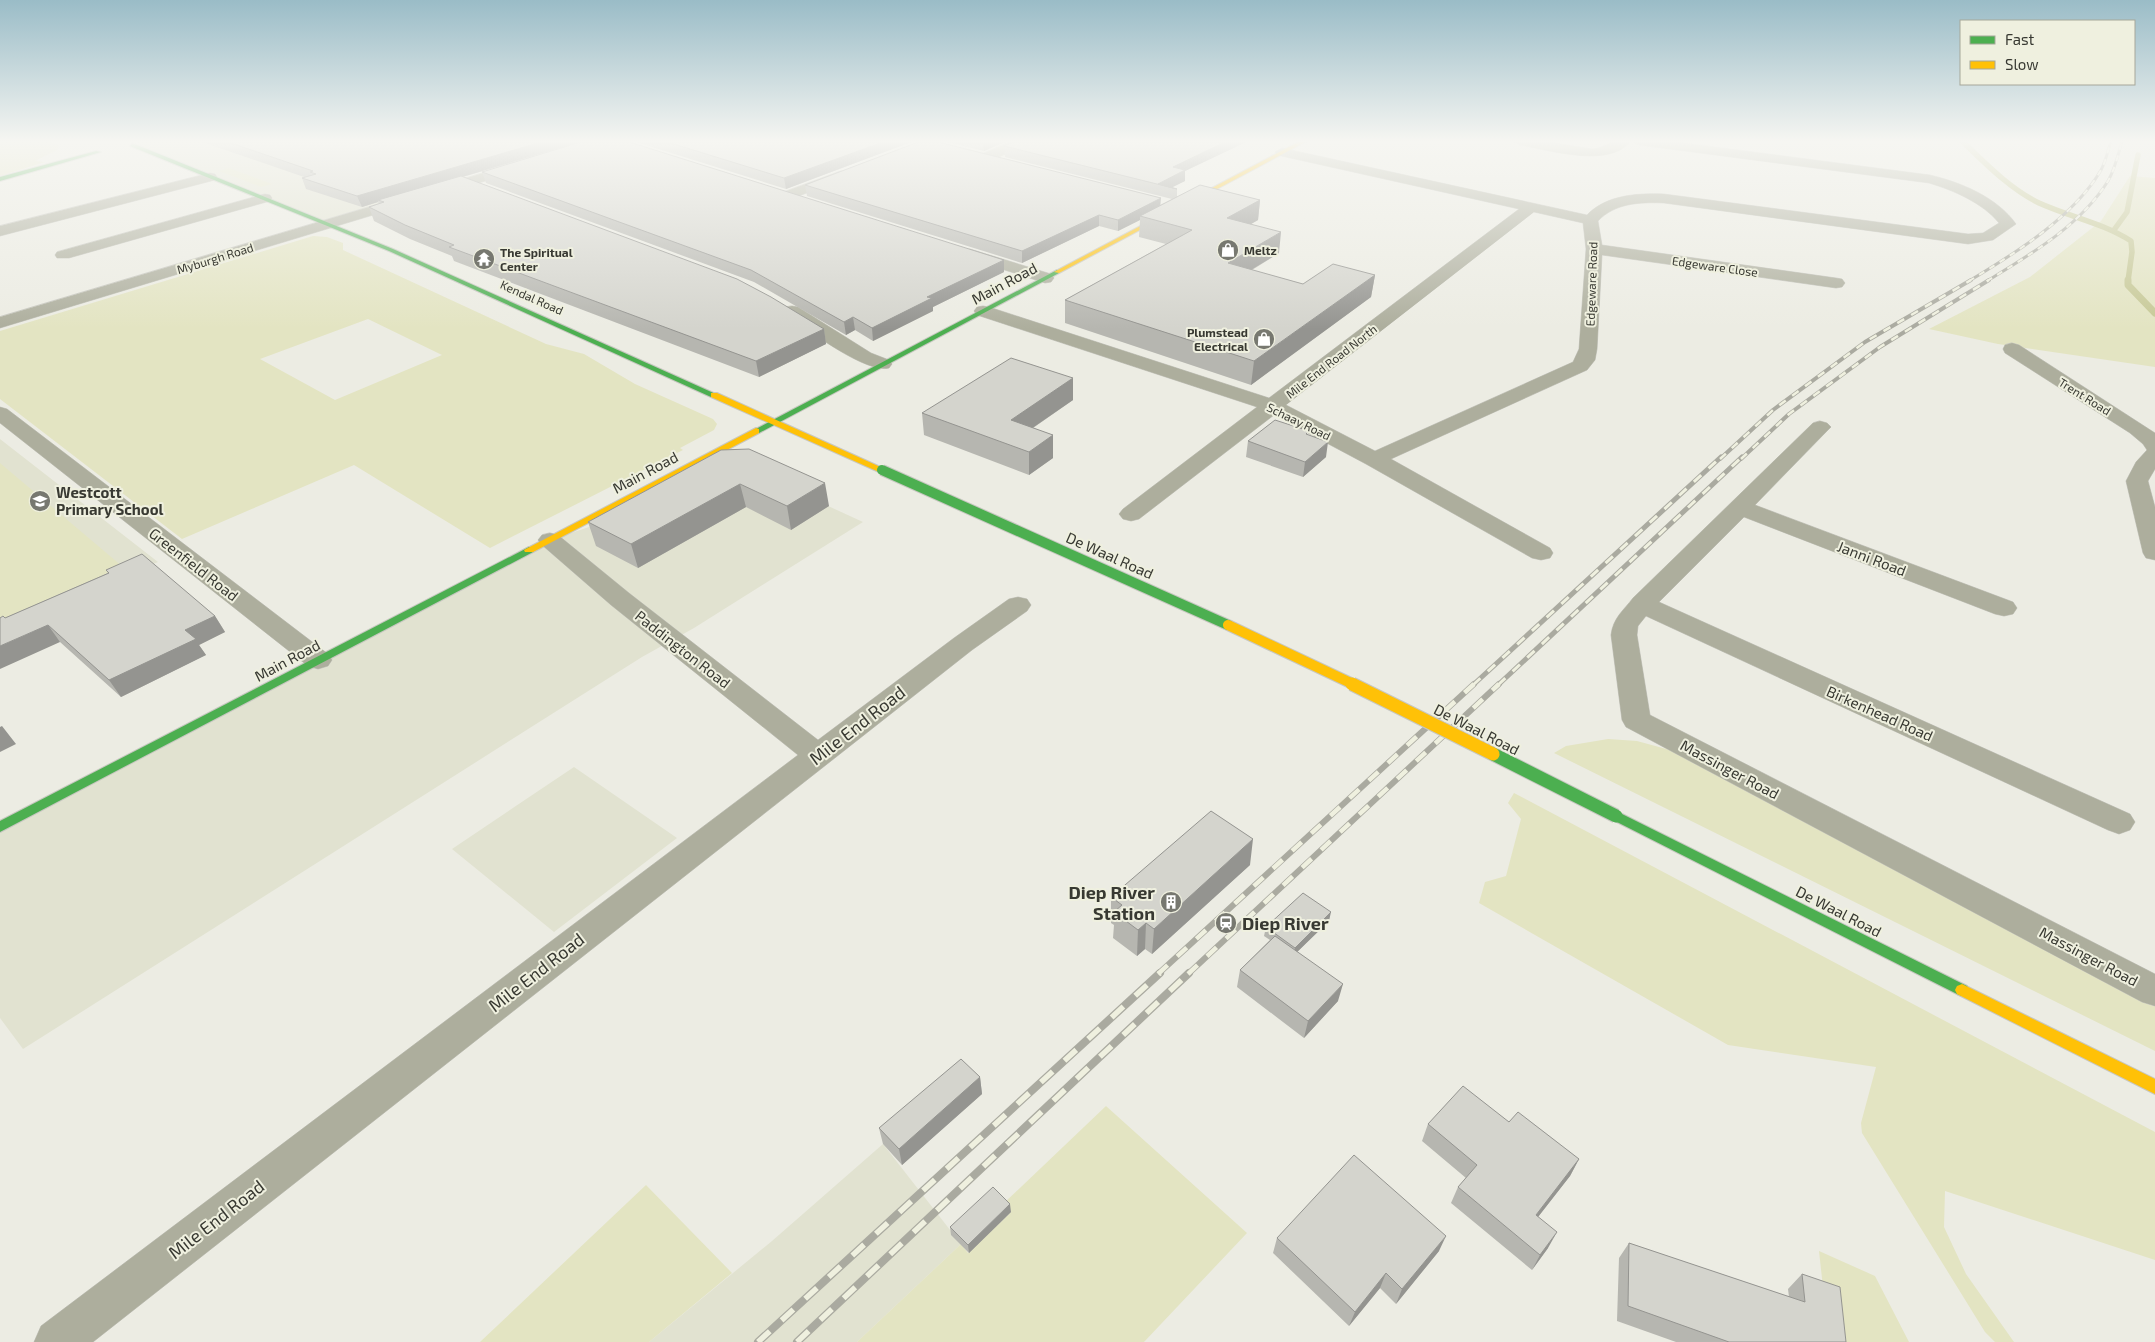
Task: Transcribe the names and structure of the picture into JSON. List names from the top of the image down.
{
  "streets": {
    "main road": ["Main Road", "Kendal Road", "De Waal Road"],
    "street": [
      "Myburgh Road",
      "Edgeware Close",
      "Edgeware Road",
      "Mile End Road North",
      "Trent Road",
      "Schaay Road",
      "Janni Road",
      "Greenfield Road",
      "Paddington Road",
      "Birkenhead Road",
      "Mile End Road",
      "Massinger Road"
    ]
  },
  "crossings": [
    ["Myburgh Road", "Kendal Road"],
    ["Edgeware Close", "Edgeware Road"],
    ["Main Road", "Kendal Road"],
    ["Main Road", "Schaay Road"],
    ["Main Road", "De Waal Road"],
    ["Main Road", "Greenfield Road"],
    ["Main Road", "Paddington Road"],
    ["Edgeware Road", "Schaay Road"],
    ["Kendal Road", "De Waal Road"],
    ["Mile End Road North", "Schaay Road"],
    ["Janni Road", "Massinger Road"],
    ["Paddington Road", "Mile End Road"],
    ["Birkenhead Road", "Massinger Road"]
  ],
  "places": {
    "shop": ["Meltz", "Plumstead Electrical"],
    "temple": ["The Spiritual Center"],
    "school or university": ["Westcott Primary School"],
    "building": ["Diep River Station"],
    "station": ["Diep River"]
  },
  "legend": ["Fast", "Slow"]
}
